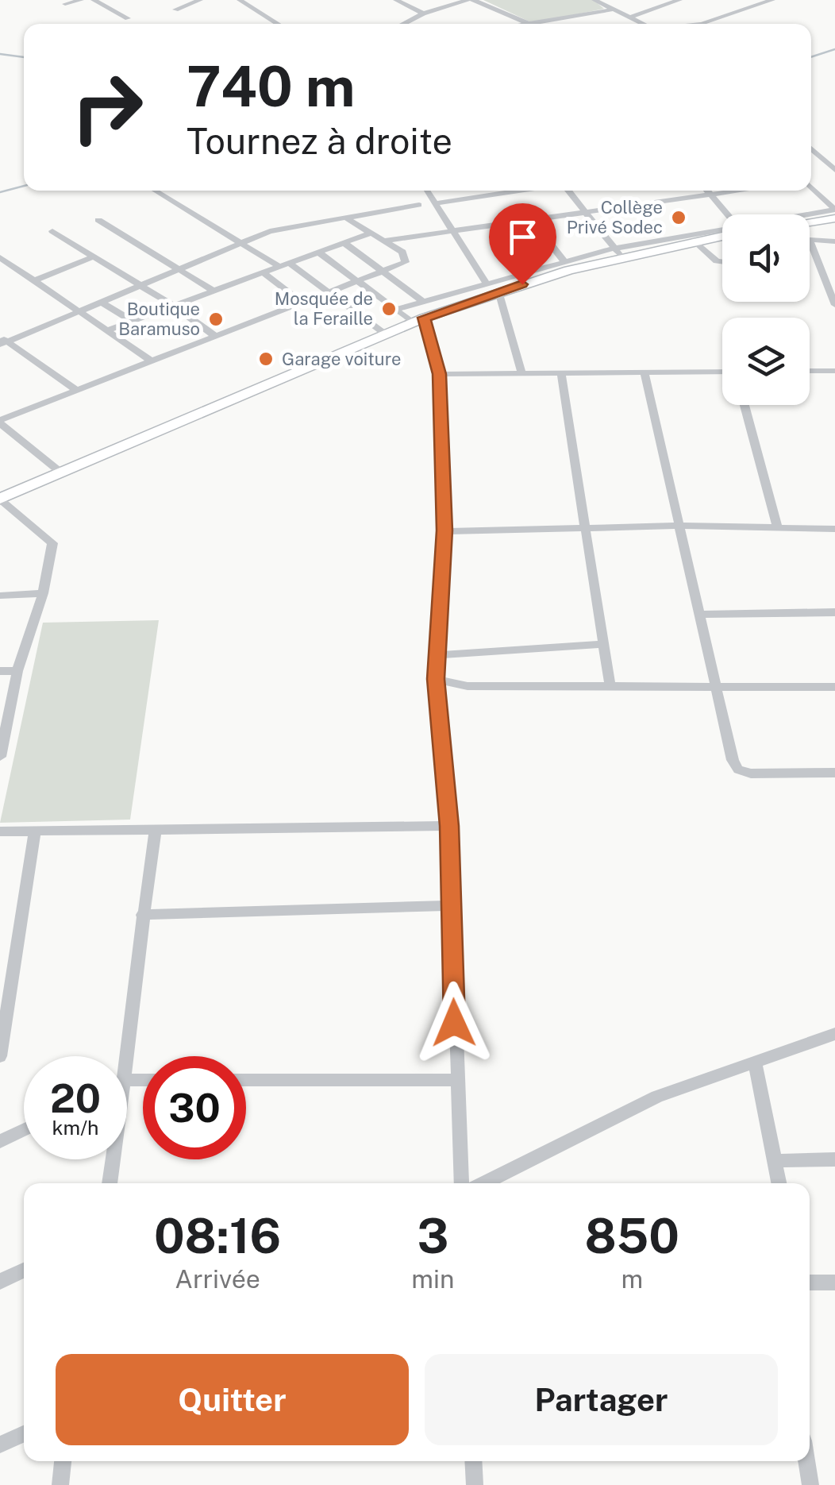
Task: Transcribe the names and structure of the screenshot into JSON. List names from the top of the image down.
{
  "places": [
    "Collège Privé Sodec",
    "Mosquée de la Feraille",
    "Boutique Baramuso",
    "Garage voiture"
  ],
  "page": {
    "turn": ["740 m", "Tournez à droite"],
    "speed": "20 km/h",
    "limit": "30",
    "eta": [
      "08:16",
      "Arrivée",
      "3",
      "min",
      "850",
      "m"
    ],
    "buttons": ["Quitter", "Partager"]
  }
}
